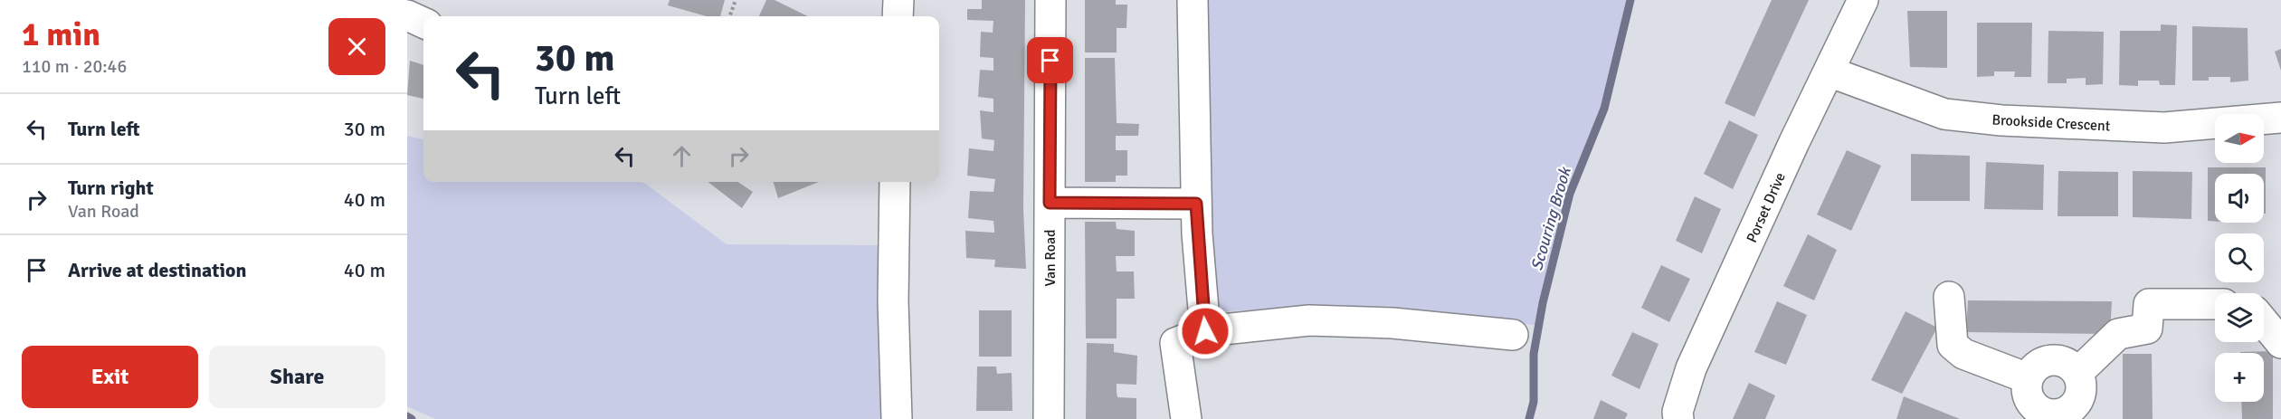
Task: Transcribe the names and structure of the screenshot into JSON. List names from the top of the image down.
{
  "streets": {
    "street": ["Brookside Crescent", "Porset Drive", "Van Road"]
  },
  "crossings": [
    ["Brookside Crescent", "Porset Drive"]
  ],
  "water": ["Scouring Brook"],
  "north": "right",
  "page": {
    "heading": ["1 min", "110 m · 20:46"],
    "turn": ["30 m", "Turn left"],
    "list": [
      {
        "name": "Turn left",
        "value": "30 m"
      },
      {
        "name": "Turn right",
        "note": "Van Road",
        "value": "40 m"
      },
      {
        "name": "Arrive at destination",
        "value": "40 m"
      }
    ],
    "map_buttons": "+",
    "buttons": ["Exit", "Share"]
  }
}
